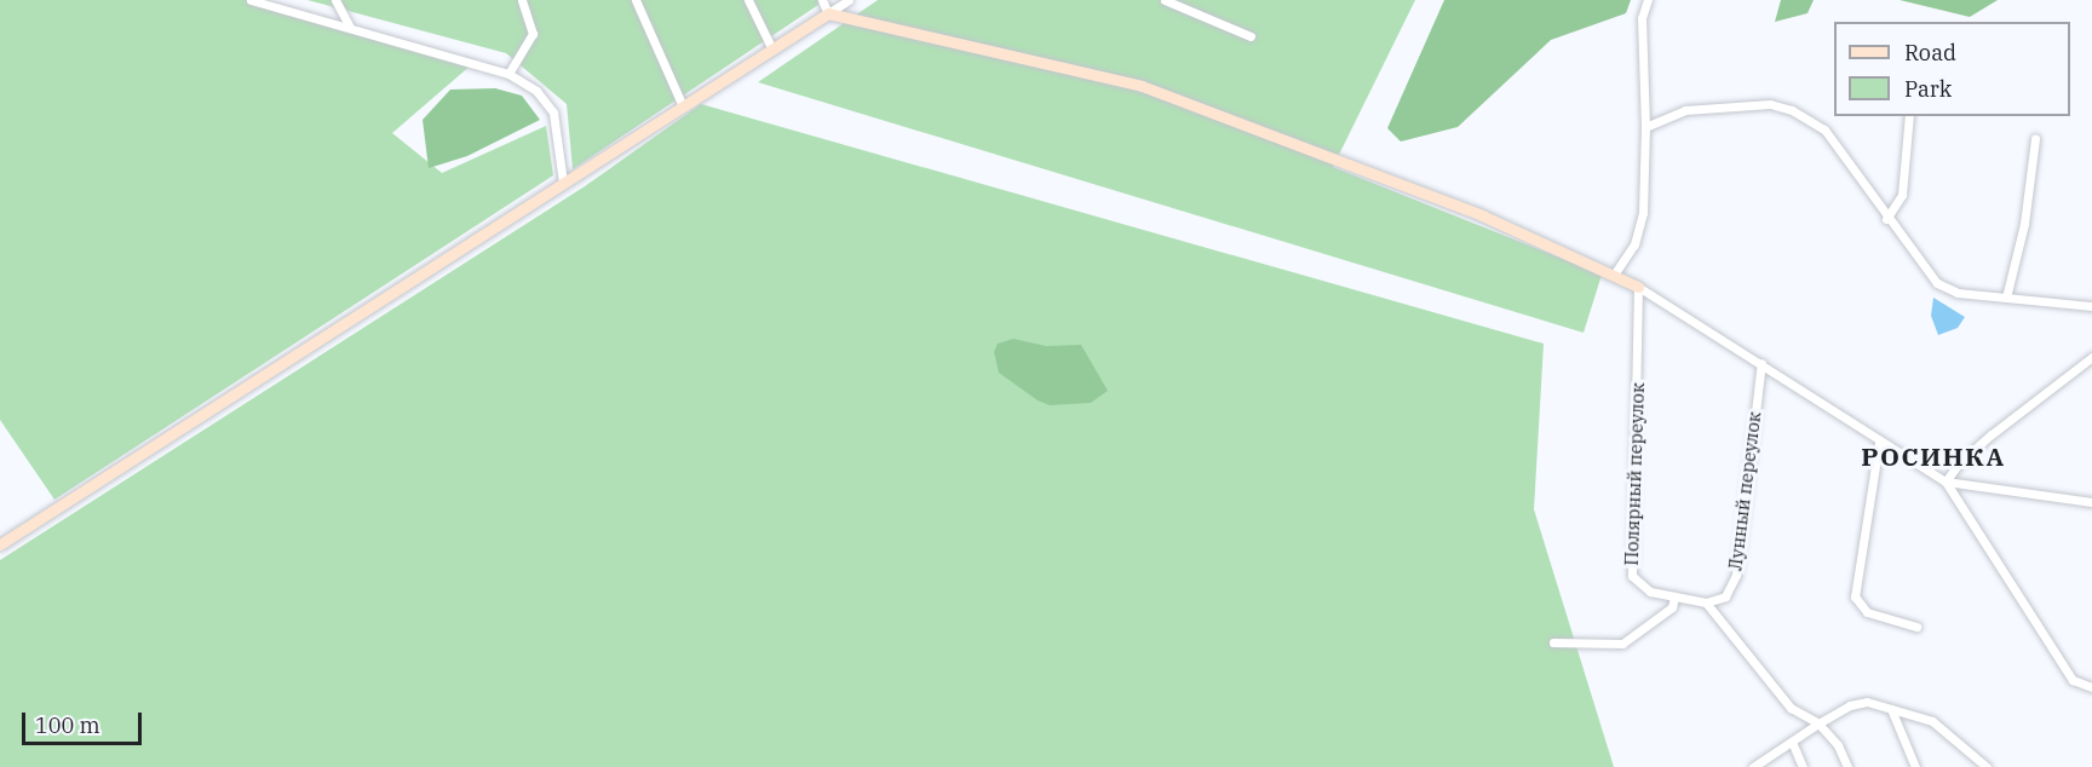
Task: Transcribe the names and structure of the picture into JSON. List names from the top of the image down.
{
  "streets": {
    "street": ["Полярный переулок", "Лунный переулок"]
  },
  "crossings": [
    ["Полярный переулок", "Лунный переулок"]
  ],
  "districts": ["РОСИНКА"],
  "legend": ["Road", "Park"],
  "scale_bar": "100 m"
}
